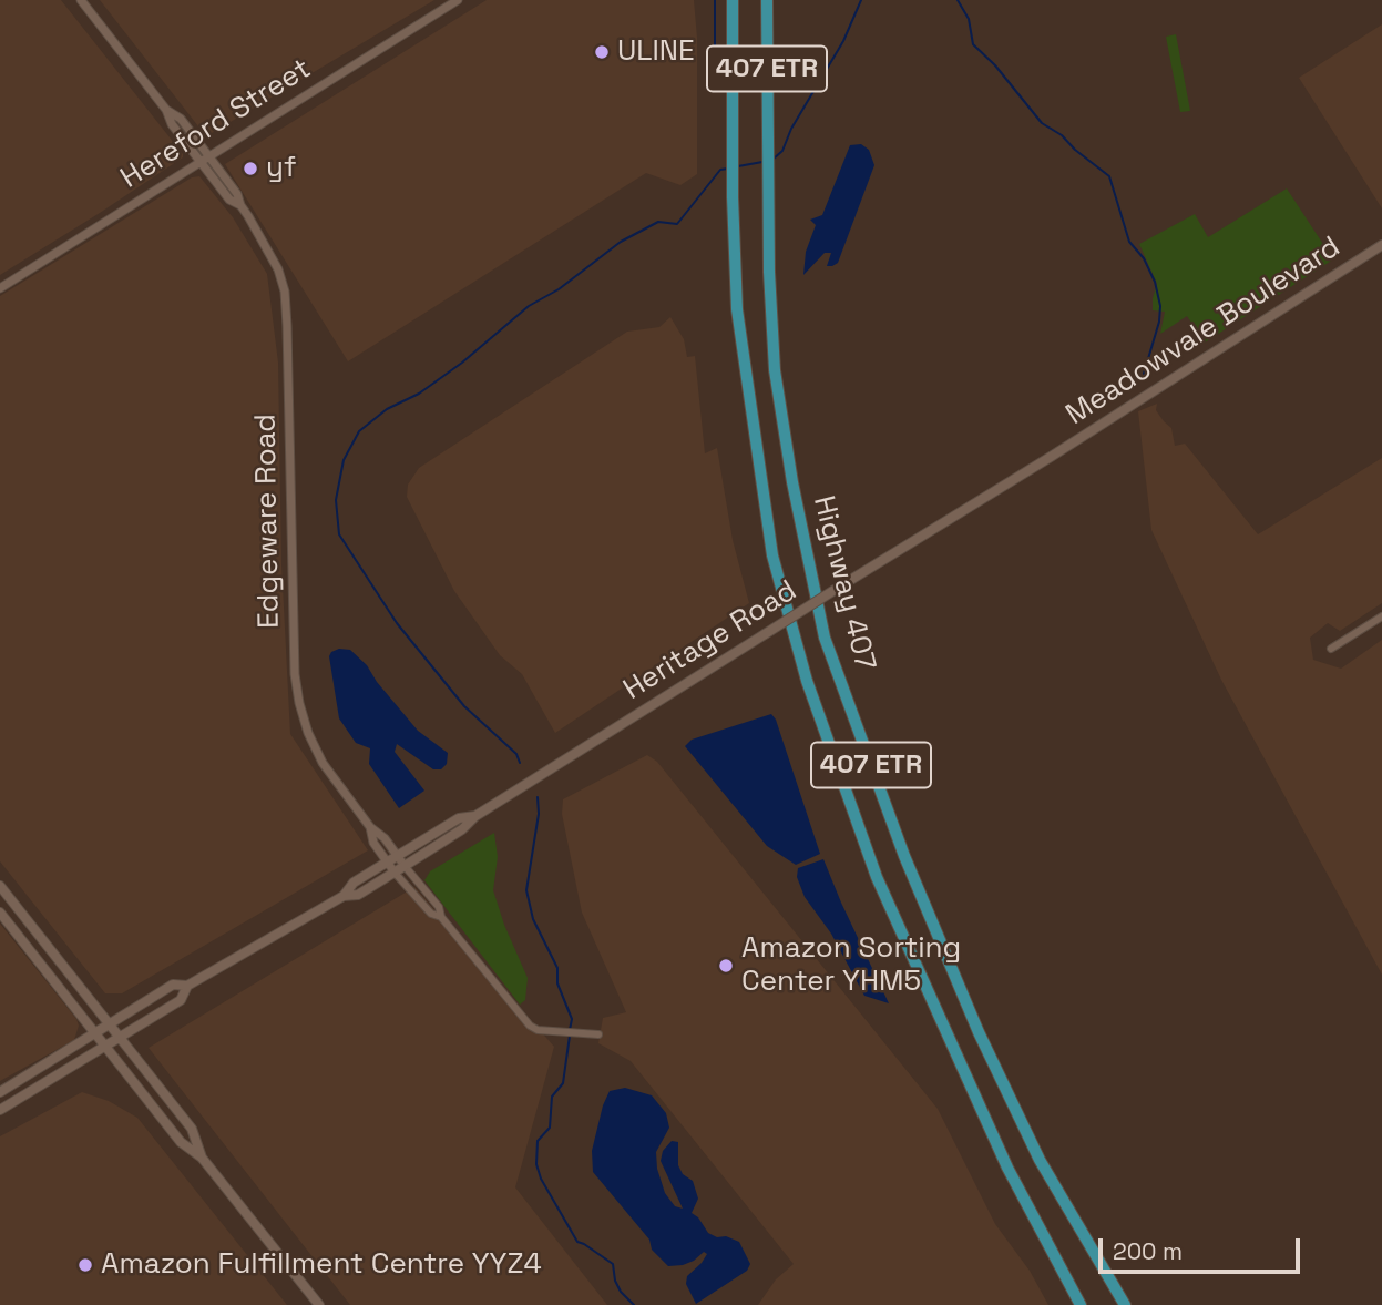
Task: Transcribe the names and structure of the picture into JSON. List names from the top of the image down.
{
  "streets": {
    "highway": ["407 ETR", "Highway 407"],
    "main road": ["Meadowvale Boulevard", "Heritage Road"],
    "street": ["Hereford Street", "Edgeware Road"]
  },
  "crossings": [
    ["Hereford Street", "Edgeware Road"],
    ["Meadowvale Boulevard", "Heritage Road"],
    ["Edgeware Road", "Heritage Road"]
  ],
  "places": [
    "ULINE",
    "yf",
    "Amazon Sorting Center YHM5",
    "Amazon Fulfillment Centre YYZ4"
  ],
  "scale_bar": "200 m"
}
